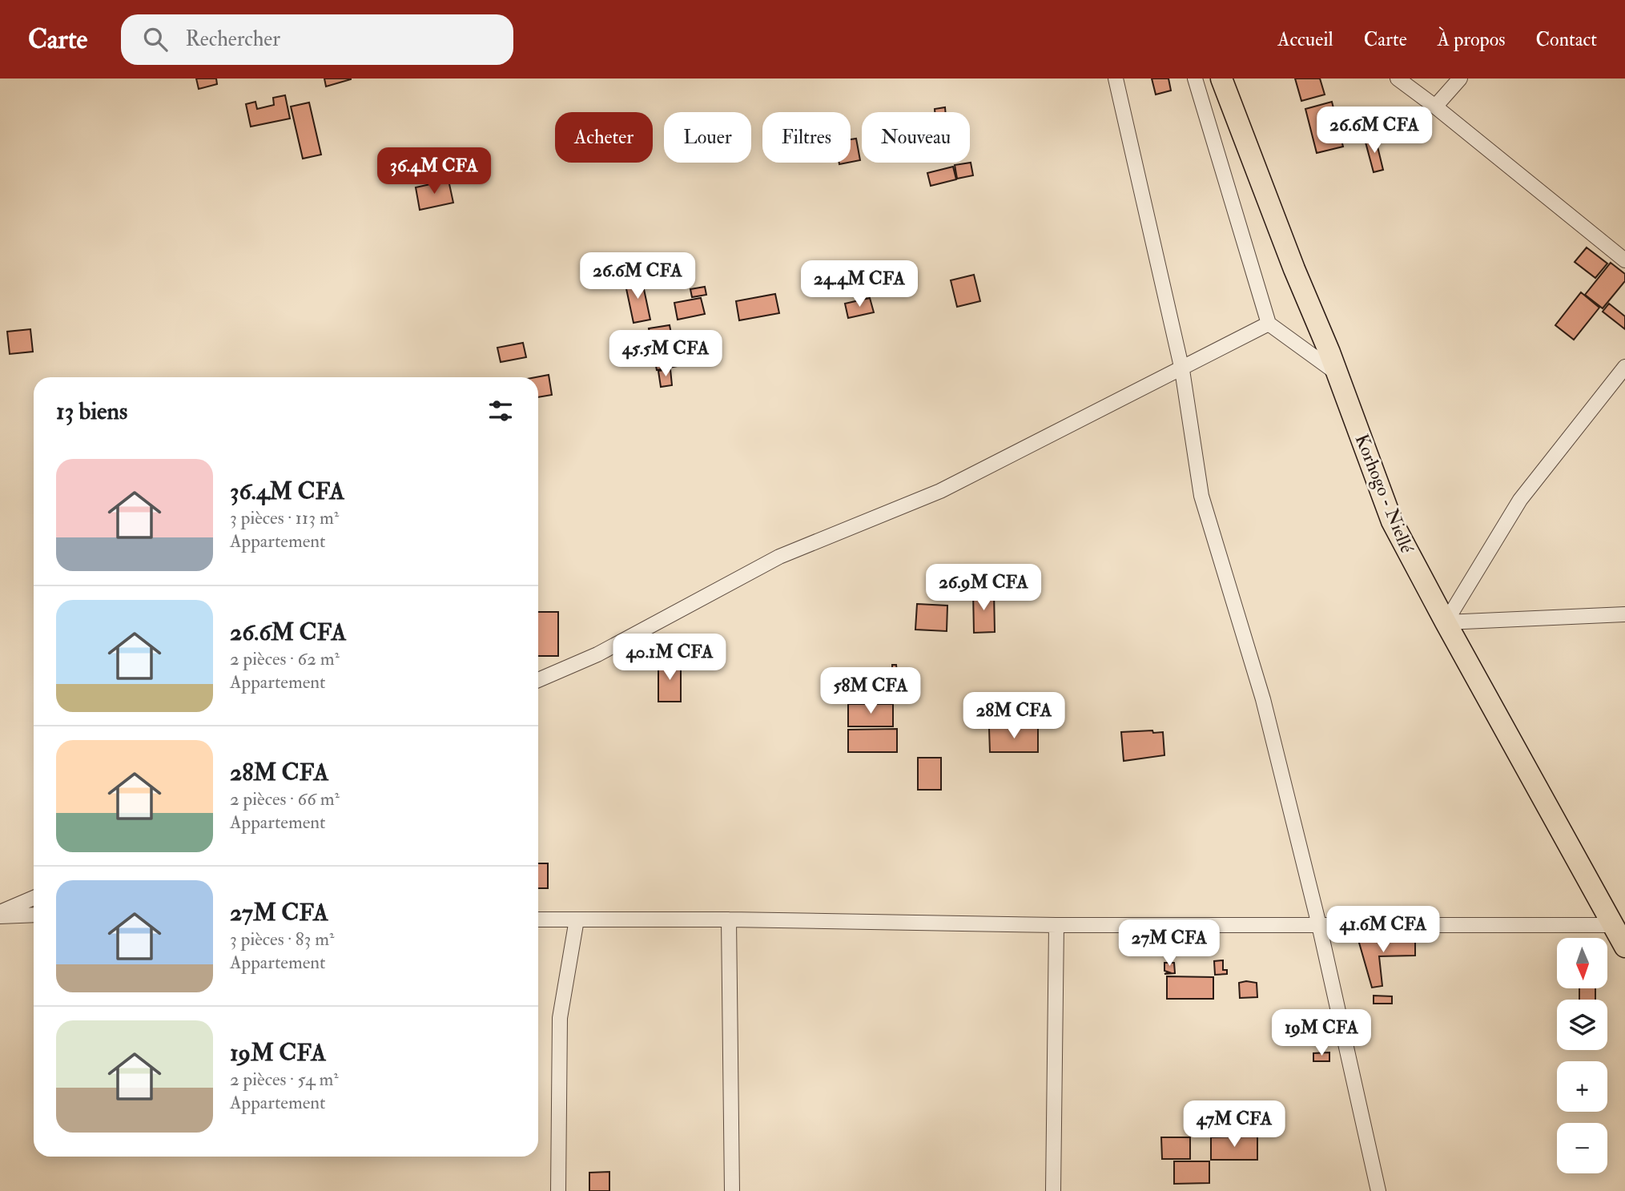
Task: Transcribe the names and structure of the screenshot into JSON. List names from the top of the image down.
{
  "streets": {
    "main road": ["Korhogo - Niellé"]
  },
  "north": "bottom",
  "page": {
    "header": "Carte",
    "search": "Rechercher",
    "nav": [
      "Accueil",
      "Carte",
      "À propos",
      "Contact"
    ],
    "price": [
      "26.6M CFA",
      "36.4M CFA",
      "26.6M CFA",
      "24.4M CFA",
      "45.5M CFA",
      "26.9M CFA",
      "40.1M CFA",
      "58M CFA",
      "28M CFA",
      "41.6M CFA",
      "27M CFA",
      "19M CFA",
      "47M CFA"
    ],
    "chip": [
      "Acheter",
      "Louer",
      "Filtres",
      "Nouveau"
    ],
    "heading": "13 biens",
    "list": [
      {
        "name": "36.4M CFA",
        "note": "3 pièces · 113 m² · Appartement"
      },
      {
        "name": "26.6M CFA",
        "note": "2 pièces · 62 m² · Appartement"
      },
      {
        "name": "28M CFA",
        "note": "2 pièces · 66 m² · Appartement"
      },
      {
        "name": "27M CFA",
        "note": "3 pièces · 83 m² · Appartement"
      },
      {
        "name": "19M CFA",
        "note": "2 pièces · 54 m² · Appartement"
      }
    ],
    "map_buttons": ["+", "−"]
  }
}
